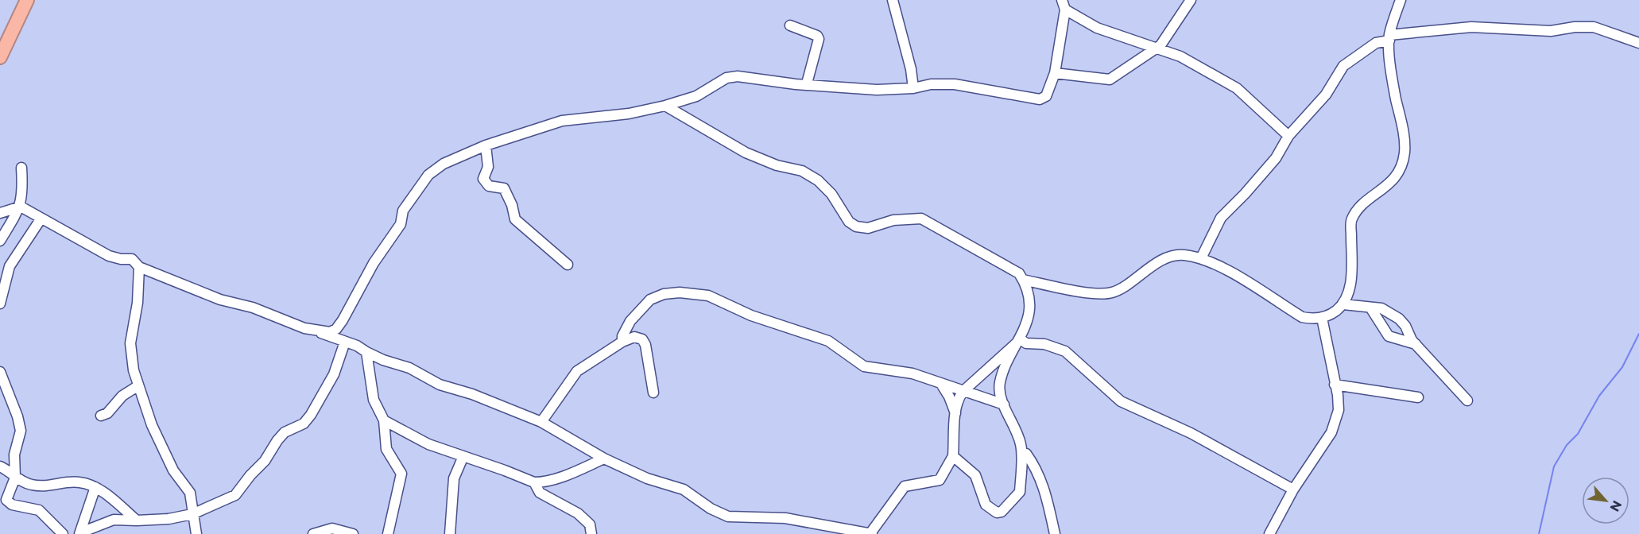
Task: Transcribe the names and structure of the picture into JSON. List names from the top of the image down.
{
  "north": "bottom right"
}
